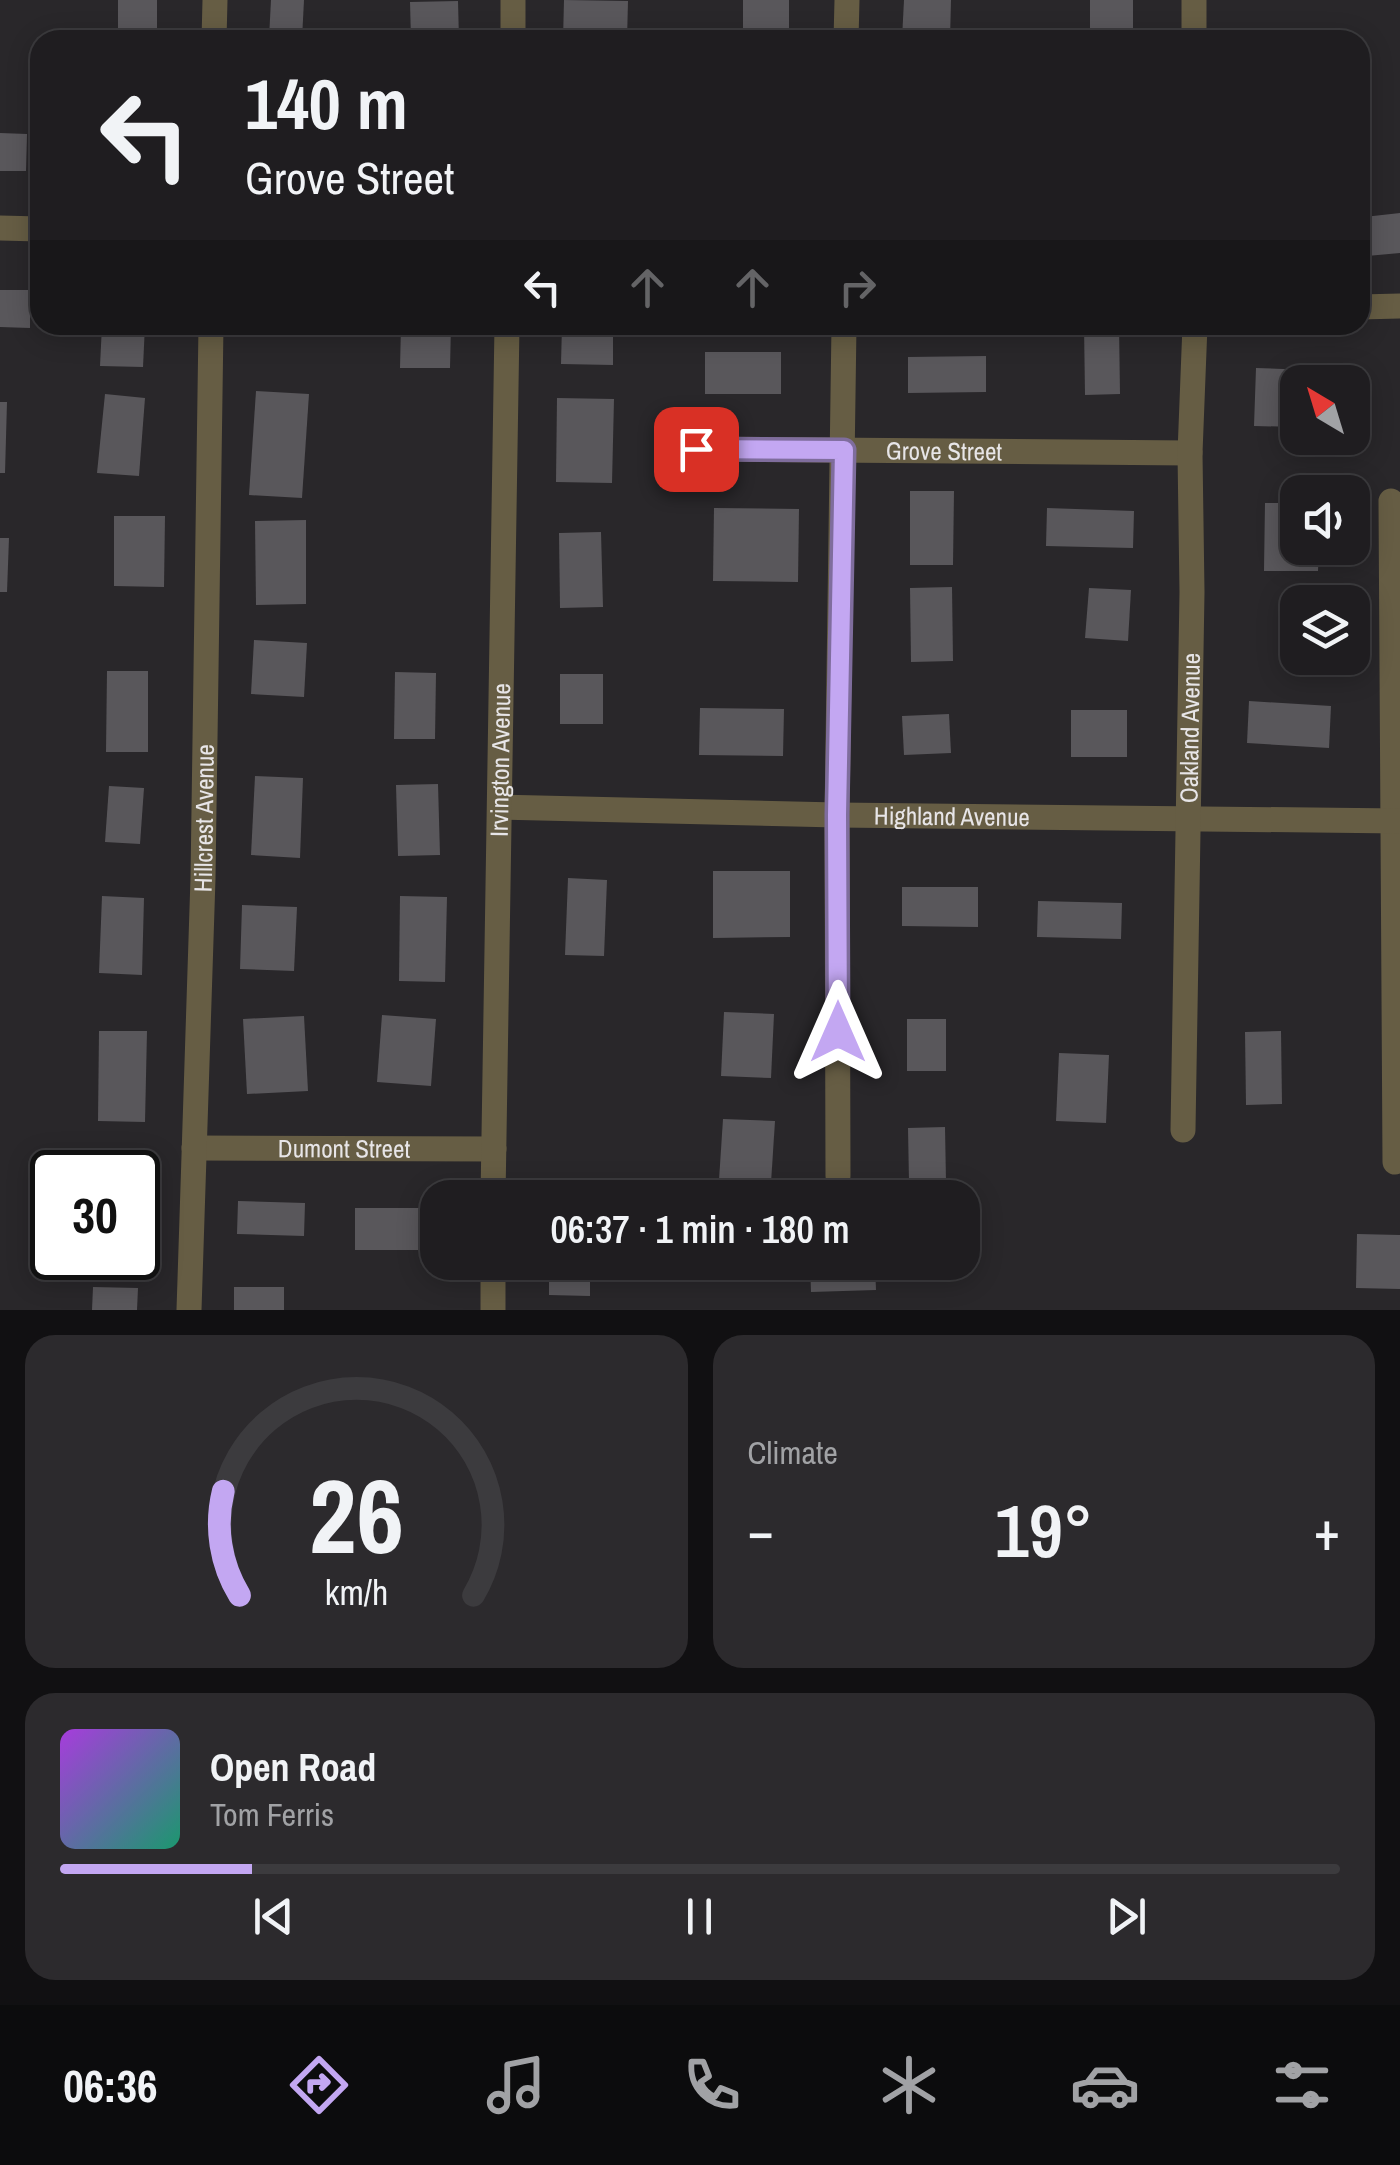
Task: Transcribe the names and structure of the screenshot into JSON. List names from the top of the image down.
{
  "streets": {
    "street": [
      "Grove Street",
      "Oakland Avenue",
      "Irvington Avenue",
      "Highland Avenue",
      "Hillcrest Avenue",
      "Dumont Street"
    ]
  },
  "crossings": [
    ["Grove Street", "Oakland Avenue"],
    ["Oakland Avenue", "Highland Avenue"],
    ["Irvington Avenue", "Highland Avenue"],
    ["Irvington Avenue", "Dumont Street"],
    ["Hillcrest Avenue", "Dumont Street"]
  ],
  "north": "top left",
  "page": {
    "turn": ["140 m", "Grove Street"],
    "limit": "30",
    "trip": "06:37 · 1 min · 180 m",
    "tile": "Climate",
    "heat": ["−", "19°", "+"],
    "song": ["Open Road", "Tom Ferris"],
    "tabs": "06:36",
    "gauge": ["26", "km/h"]
  }
}
